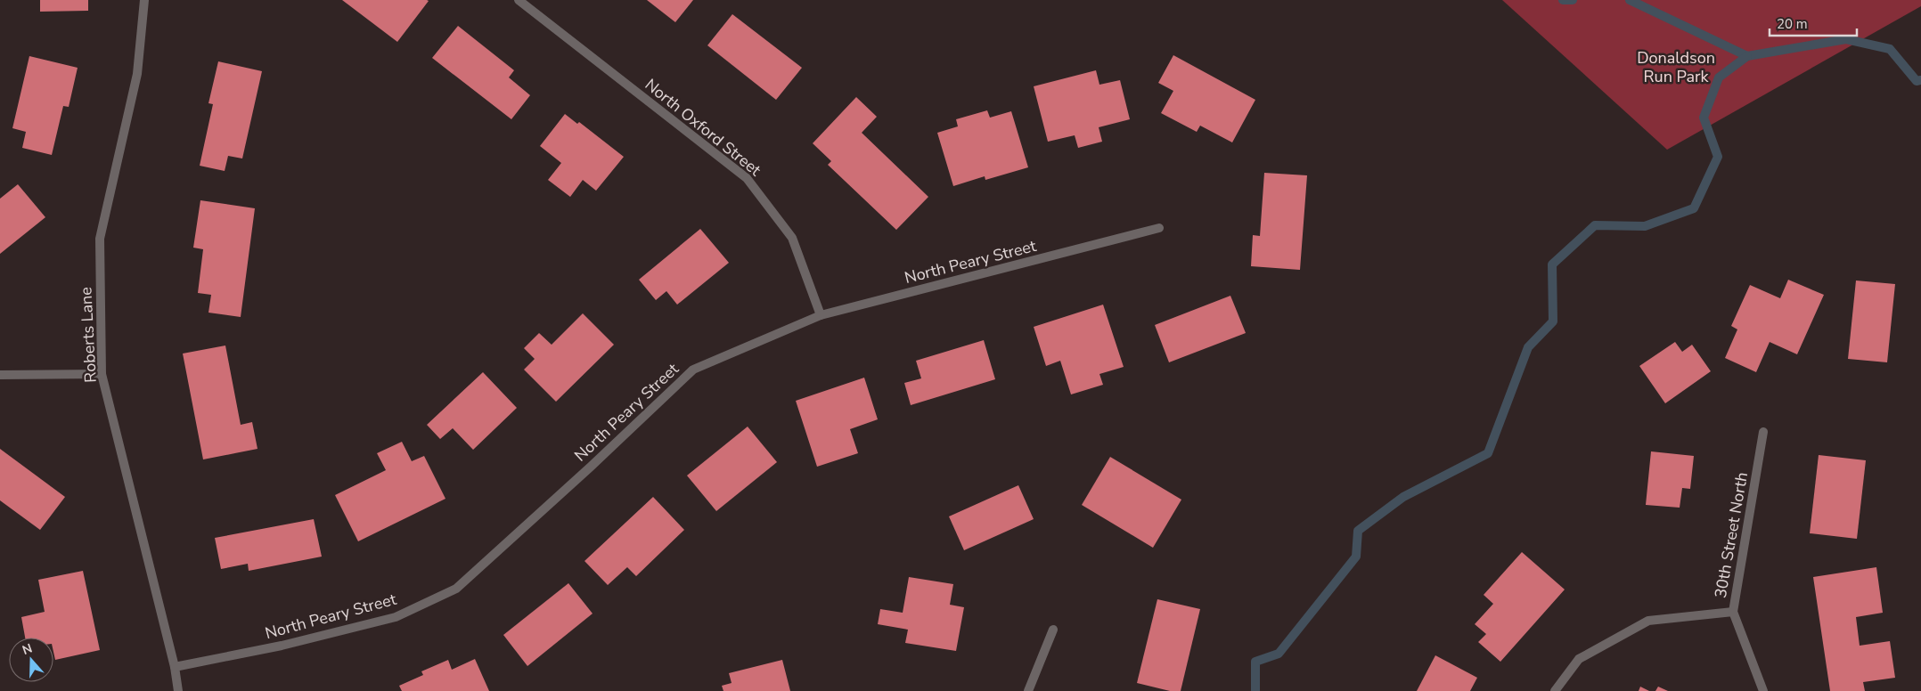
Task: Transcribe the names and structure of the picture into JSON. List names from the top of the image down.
{
  "streets": {
    "street": [
      "North Oxford Street",
      "North Peary Street",
      "Roberts Lane",
      "30th Street North"
    ]
  },
  "crossings": [
    ["North Oxford Street", "North Peary Street"],
    ["North Peary Street", "Roberts Lane"]
  ],
  "parks": ["Donaldson Run Park"],
  "scale_bar": "20 m",
  "north": "top"
}
